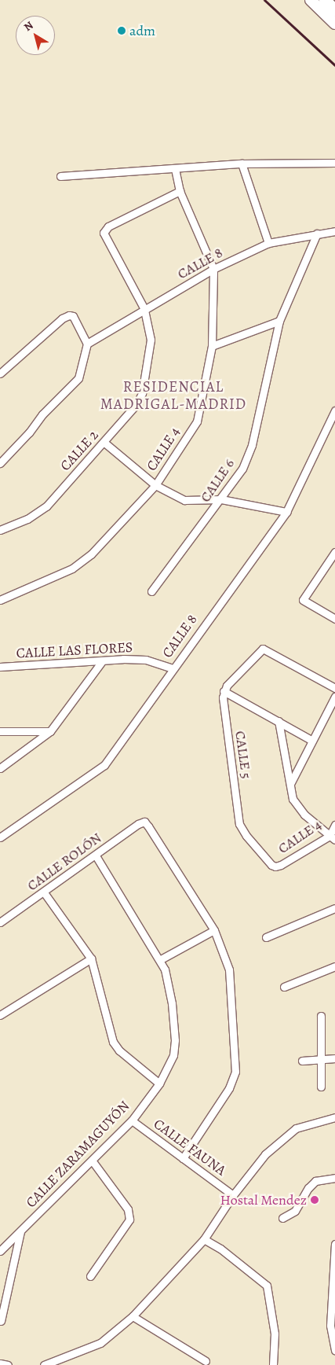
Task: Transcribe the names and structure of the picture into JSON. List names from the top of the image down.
{
  "streets": {
    "street": [
      "CALLE 8",
      "CALLE 4",
      "CALLE 2",
      "CALLE 6",
      "CALLE LAS FLORES",
      "CALLE 5",
      "CALLE ROLÓN",
      "CALLE FAUNA",
      "CALLE ZARAMAGUYÓN"
    ]
  },
  "crossings": [
    ["CALLE 8", "CALLE 4"],
    ["CALLE 8", "CALLE 2"],
    ["CALLE 8", "CALLE 6"],
    ["CALLE 8", "CALLE LAS FLORES"],
    ["CALLE 4", "CALLE 2"],
    ["CALLE 4", "CALLE 5"],
    ["CALLE ROLÓN", "CALLE ZARAMAGUYÓN"],
    ["CALLE FAUNA", "CALLE ZARAMAGUYÓN"]
  ],
  "districts": ["RESIDENCIAL MADRIGAL-MADRID"],
  "places": ["adm", "Hostal Mendez"],
  "north": "top left"
}
